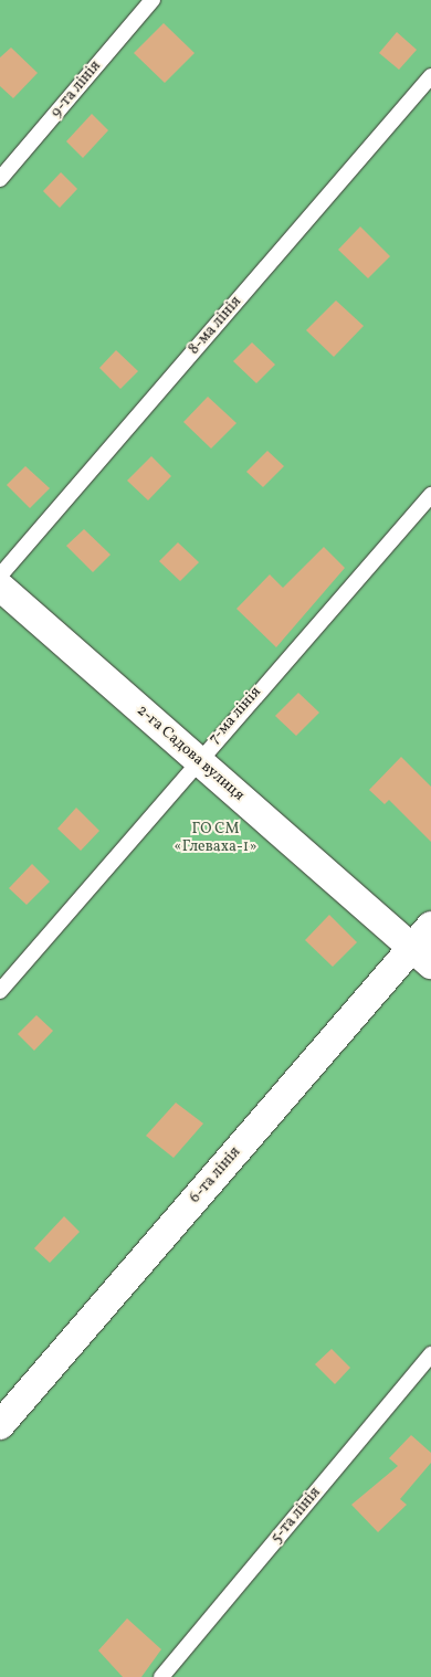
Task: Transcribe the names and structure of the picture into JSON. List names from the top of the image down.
{
  "streets": {
    "street": ["2-га Садова вулиця", "6-та лінія"],
    "lane": [
      "9-та лінія",
      "8-ма лінія",
      "7-ма лінія",
      "5-та лінія"
    ]
  },
  "crossings": [
    ["7-ма лінія", "2-га Садова вулиця"],
    ["2-га Садова вулиця", "6-та лінія"]
  ],
  "parks": ["ГО СМ «Глеваха-1»"]
}
